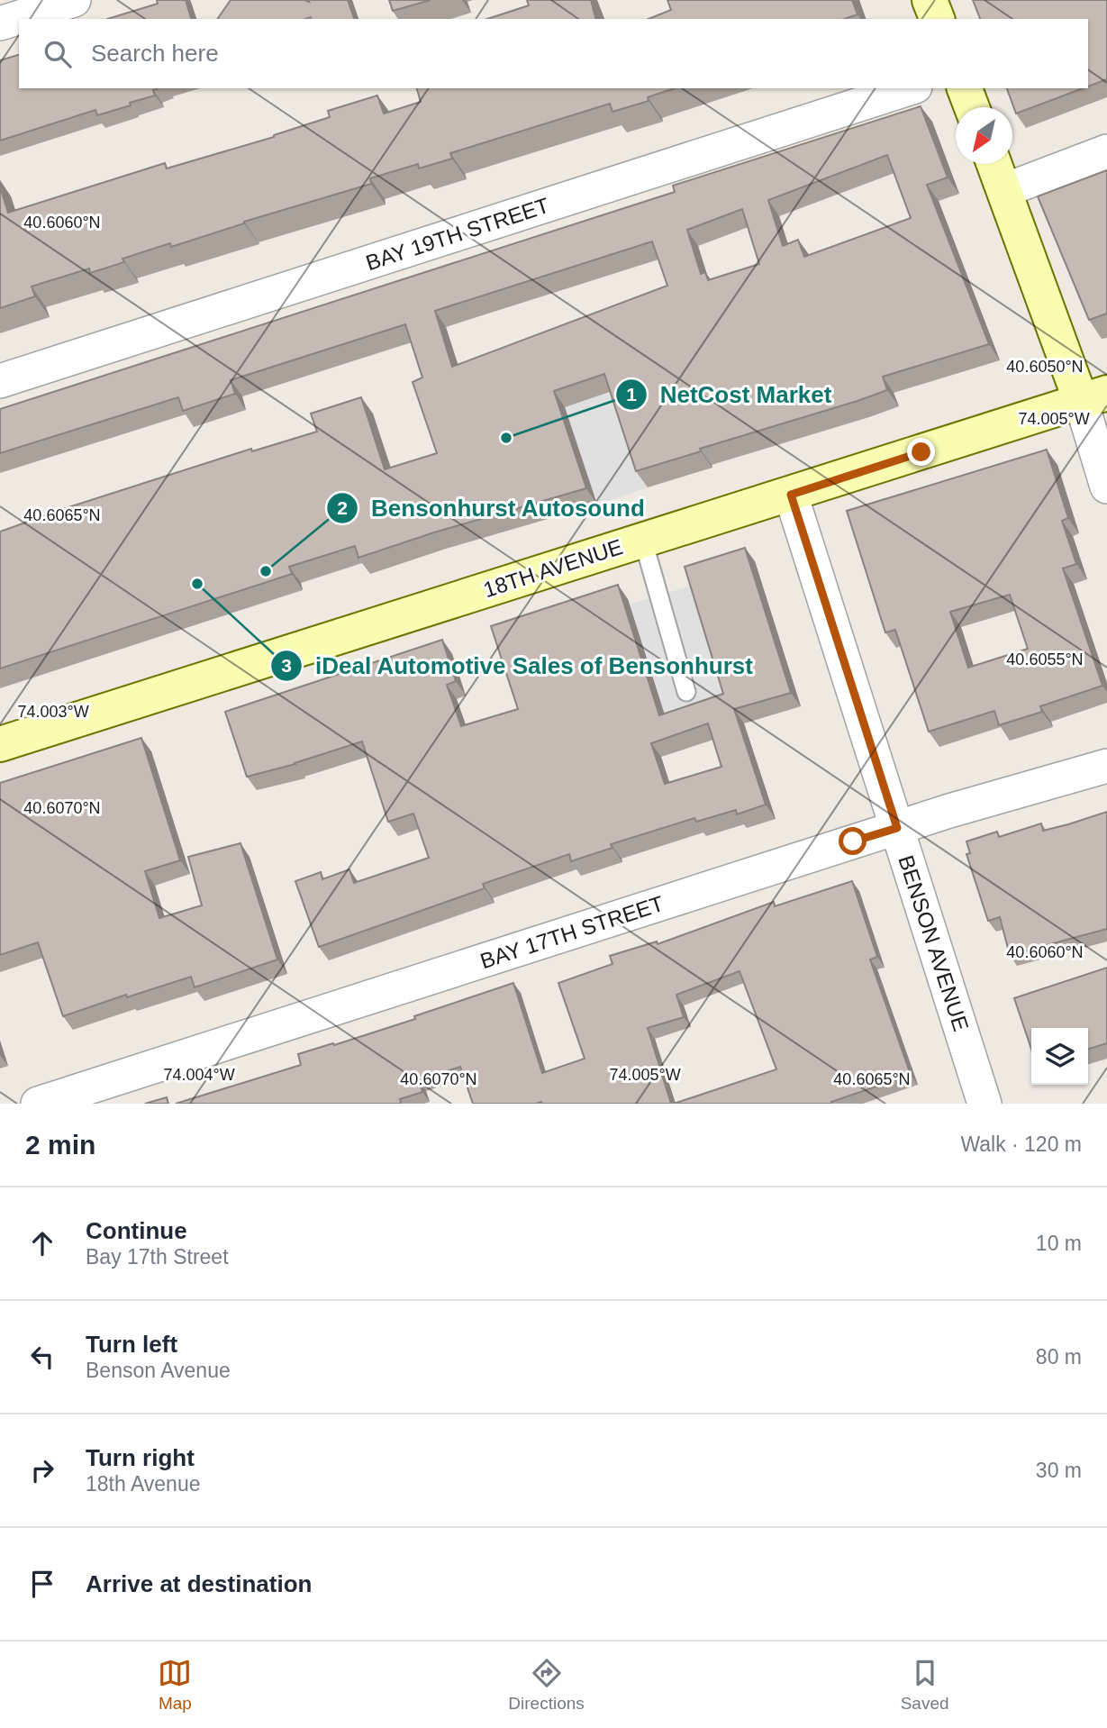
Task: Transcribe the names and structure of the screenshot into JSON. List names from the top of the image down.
{
  "streets": {
    "street": [
      "BAY 19TH STREET",
      "18TH AVENUE",
      "BAY 17TH STREET",
      "BENSON AVENUE"
    ]
  },
  "crossings": [
    ["18TH AVENUE", "BENSON AVENUE"],
    ["BAY 17TH STREET", "BENSON AVENUE"]
  ],
  "places": ["NetCost Market", "Bensonhurst Autosound", "iDeal Automotive Sales of Bensonhurst"],
  "north": "bottom left",
  "page": {
    "search": "Search here",
    "heading": ["2 min", "Walk · 120 m"],
    "list": [
      ["Continue", "Bay 17th Street", "10 m"],
      ["Turn left", "Benson Avenue", "80 m"],
      ["Turn right", "18th Avenue", "30 m"],
      "Arrive at destination"
    ],
    "nav": ["Map", "Directions", "Saved"]
  },
  "coordinates": [
    "40.6060°N",
    "40.6050°N",
    "74.005°W",
    "40.6065°N",
    "40.6055°N",
    "74.003°W",
    "40.6070°N",
    "74.004°W"
  ]
}
